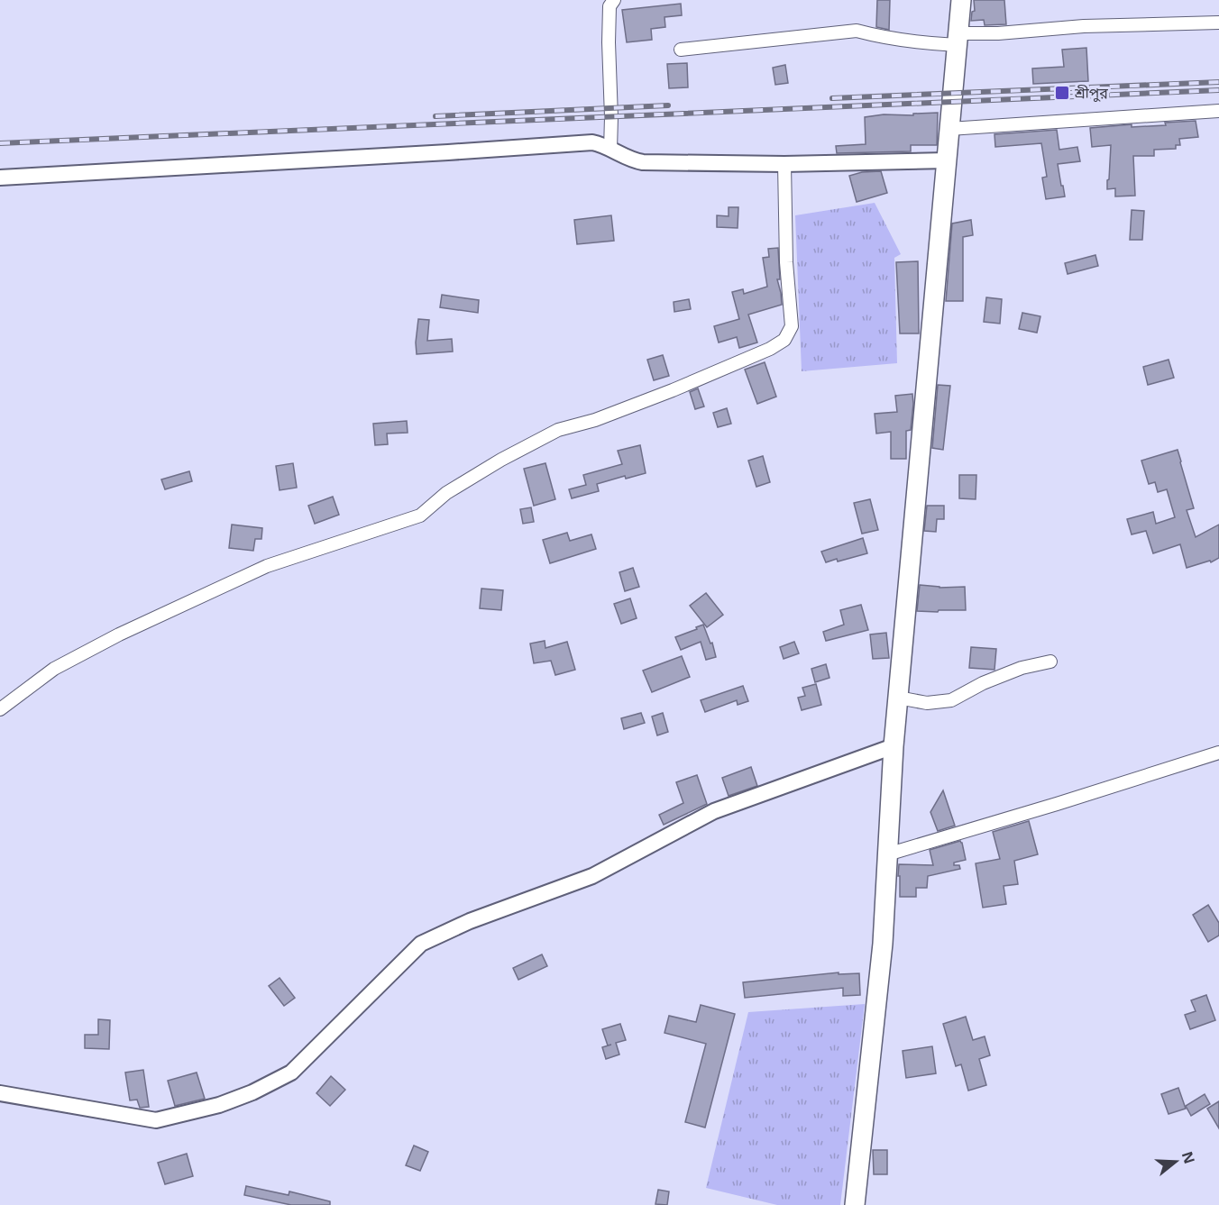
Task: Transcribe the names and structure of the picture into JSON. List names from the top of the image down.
{
  "places": {
    "transit": ["শ্রীপুর"]
  },
  "north": "right"
}
